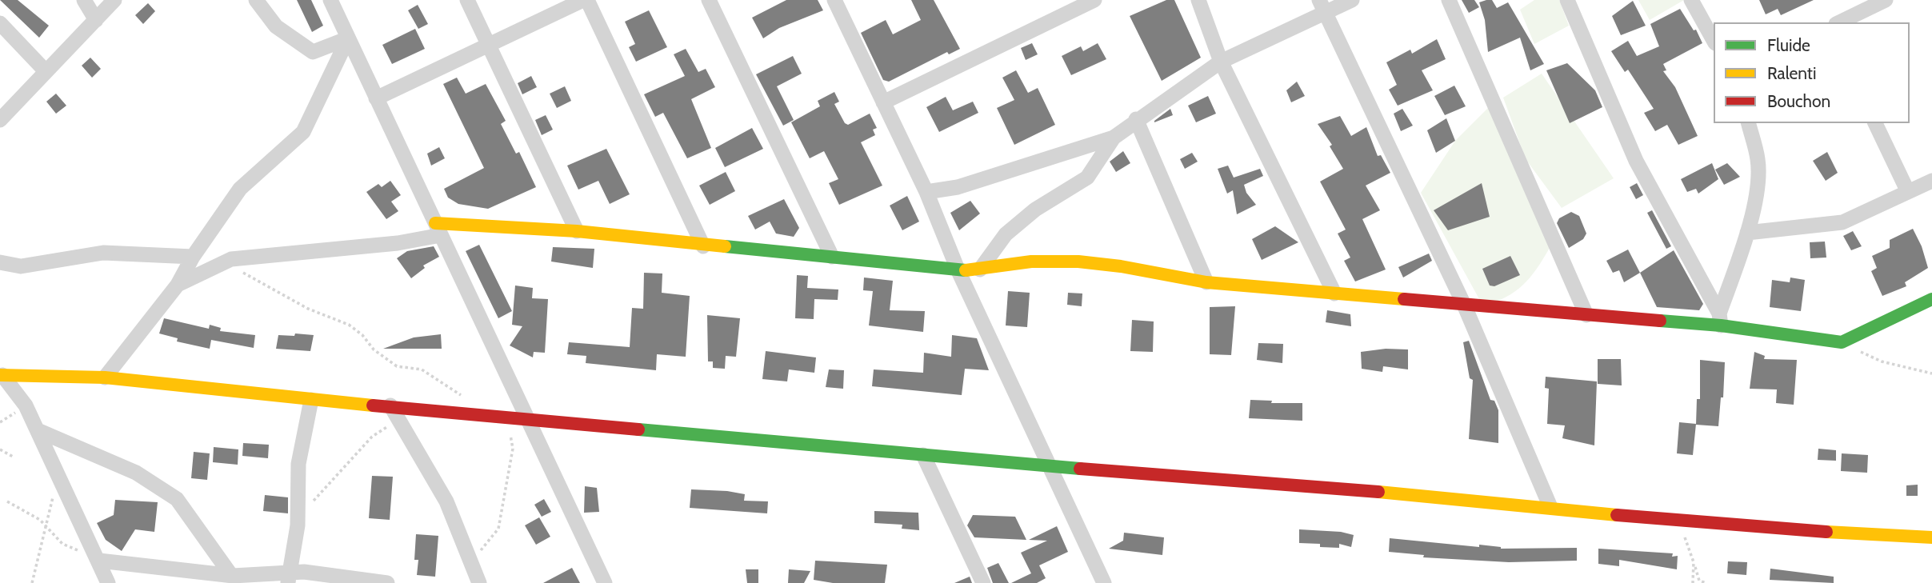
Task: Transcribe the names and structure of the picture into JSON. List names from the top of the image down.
{
  "legend": ["Fluide", "Ralenti", "Bouchon"]
}
